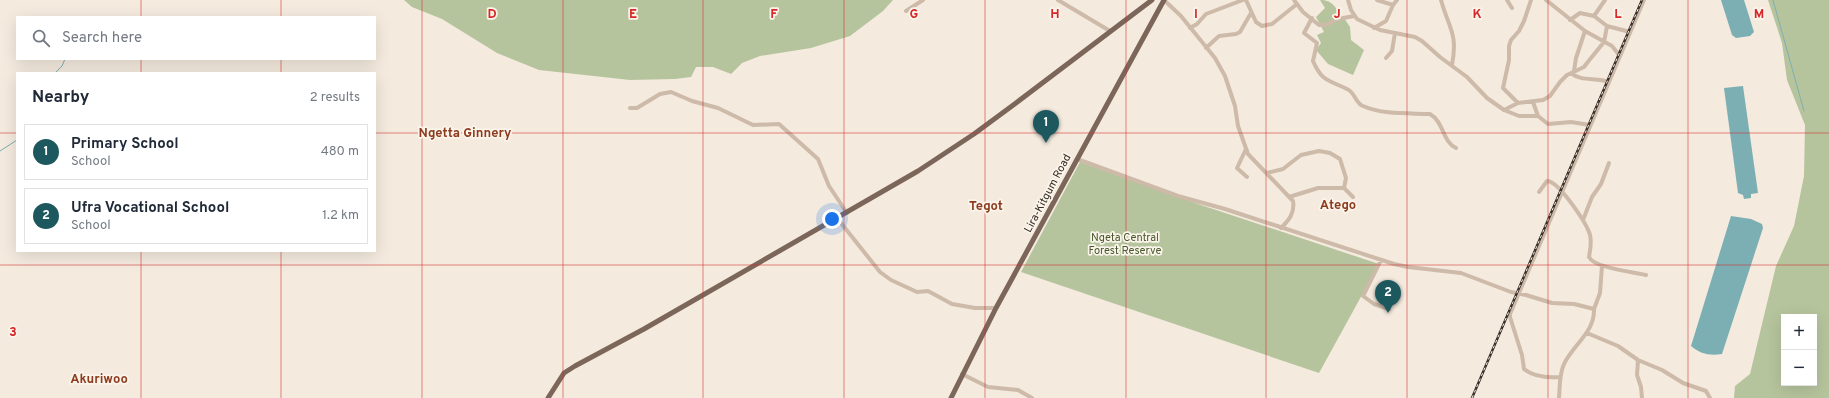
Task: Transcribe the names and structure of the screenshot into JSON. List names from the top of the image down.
{
  "streets": {
    "main road": ["Lira-Kitgum Road"]
  },
  "districts": [
    "Ngetta Ginnery",
    "Atego",
    "Tegot",
    "Akuriwoo"
  ],
  "parks": ["Ngeta Central Forest Reserve"],
  "page": {
    "search": "Search here",
    "heading": ["Nearby", "2 results"],
    "pins": ["1", "2"],
    "list": [
      {
        "mark": "1",
        "name": "Primary School",
        "note": "School",
        "value": "480 m"
      },
      {
        "mark": "2",
        "name": "Ufra Vocational School",
        "note": "School",
        "value": "1.2 km"
      }
    ],
    "map_buttons": ["+", "−"]
  },
  "grid": {
    "columns": [
      "D",
      "E",
      "F",
      "G",
      "H",
      "I",
      "J",
      "K",
      "L",
      "M"
    ],
    "rows": ["3"]
  }
}
